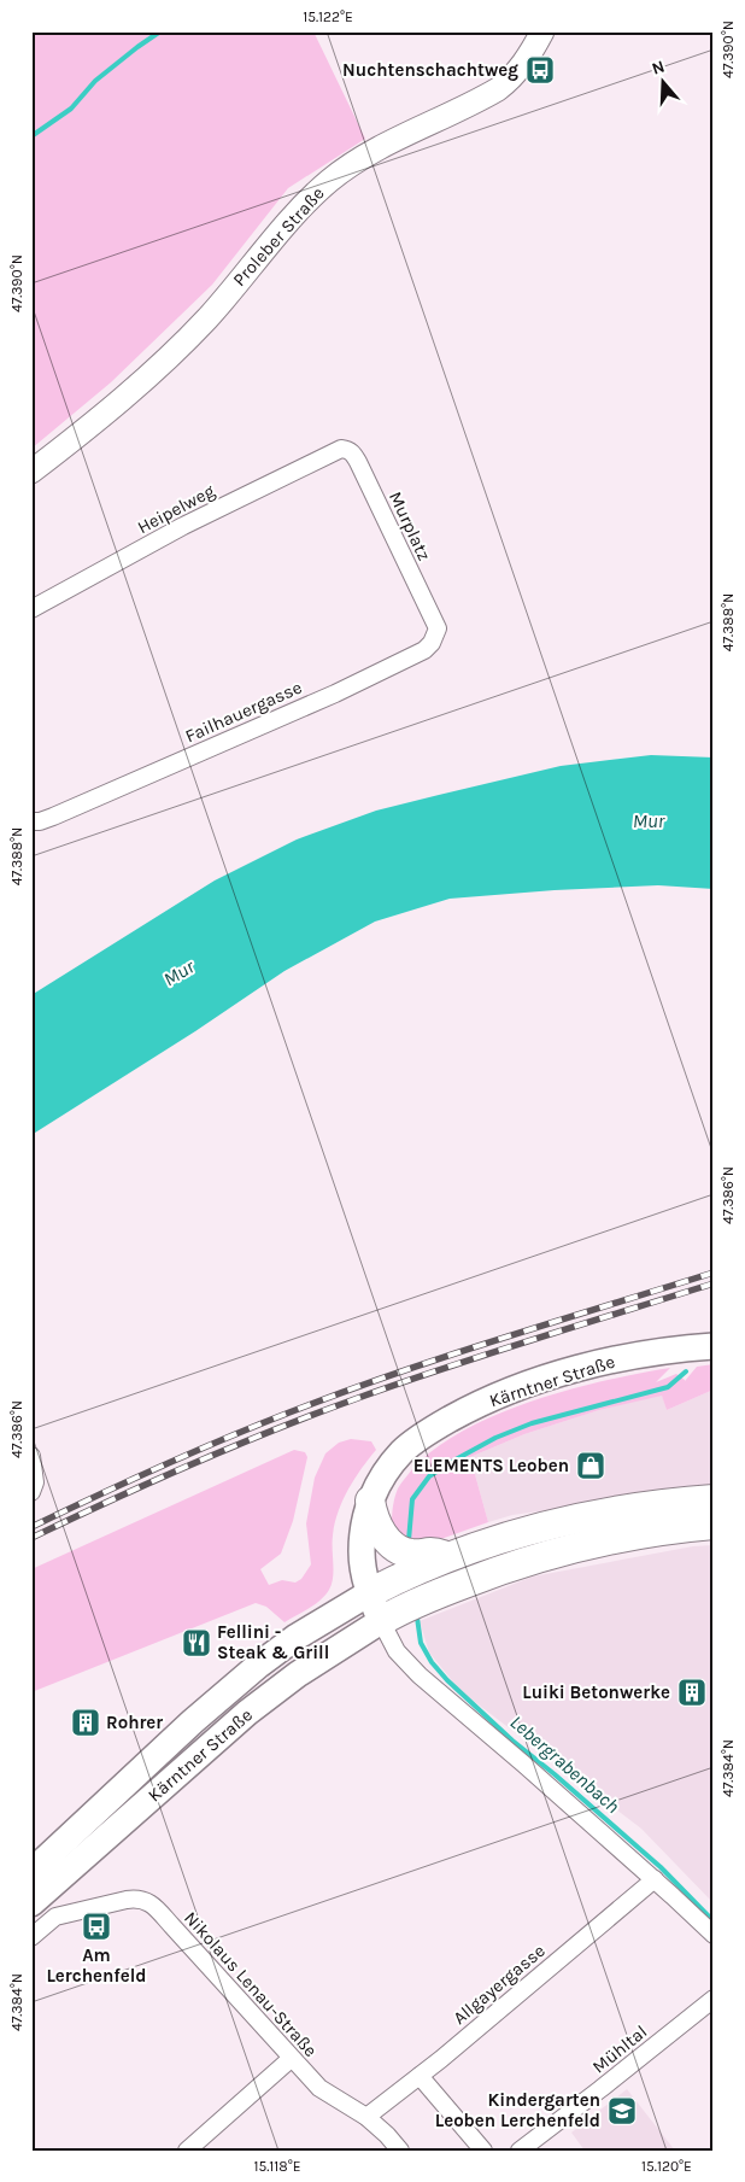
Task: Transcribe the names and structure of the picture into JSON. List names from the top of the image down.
{
  "streets": {
    "main road": ["Proleber Straße", "Kärntner Straße"],
    "street": [
      "Heipelweg",
      "Murplatz",
      "Failhauergasse",
      "Nikolaus Lenau-Straße",
      "Allgayergasse",
      "Mühltal"
    ]
  },
  "crossings": [
    ["Heipelweg", "Murplatz"],
    ["Murplatz", "Failhauergasse"],
    ["Nikolaus Lenau-Straße", "Allgayergasse"]
  ],
  "water": ["Mur", "Lebergrabenbach"],
  "places": {
    "bus stop": ["Nuchtenschachtweg", "Am Lerchenfeld"],
    "shop": ["ELEMENTS Leoben"],
    "restaurant": ["Fellini - Steak & Grill"],
    "building": ["Luiki Betonwerke", "Rohrer"],
    "school or university": ["Kindergarten Leoben Lerchenfeld"]
  },
  "north": "top",
  "coordinates": [
    "15.122°E",
    "47.390°N",
    "47.388°N",
    "47.386°N",
    "47.384°N",
    "15.118°E",
    "15.120°E"
  ]
}
